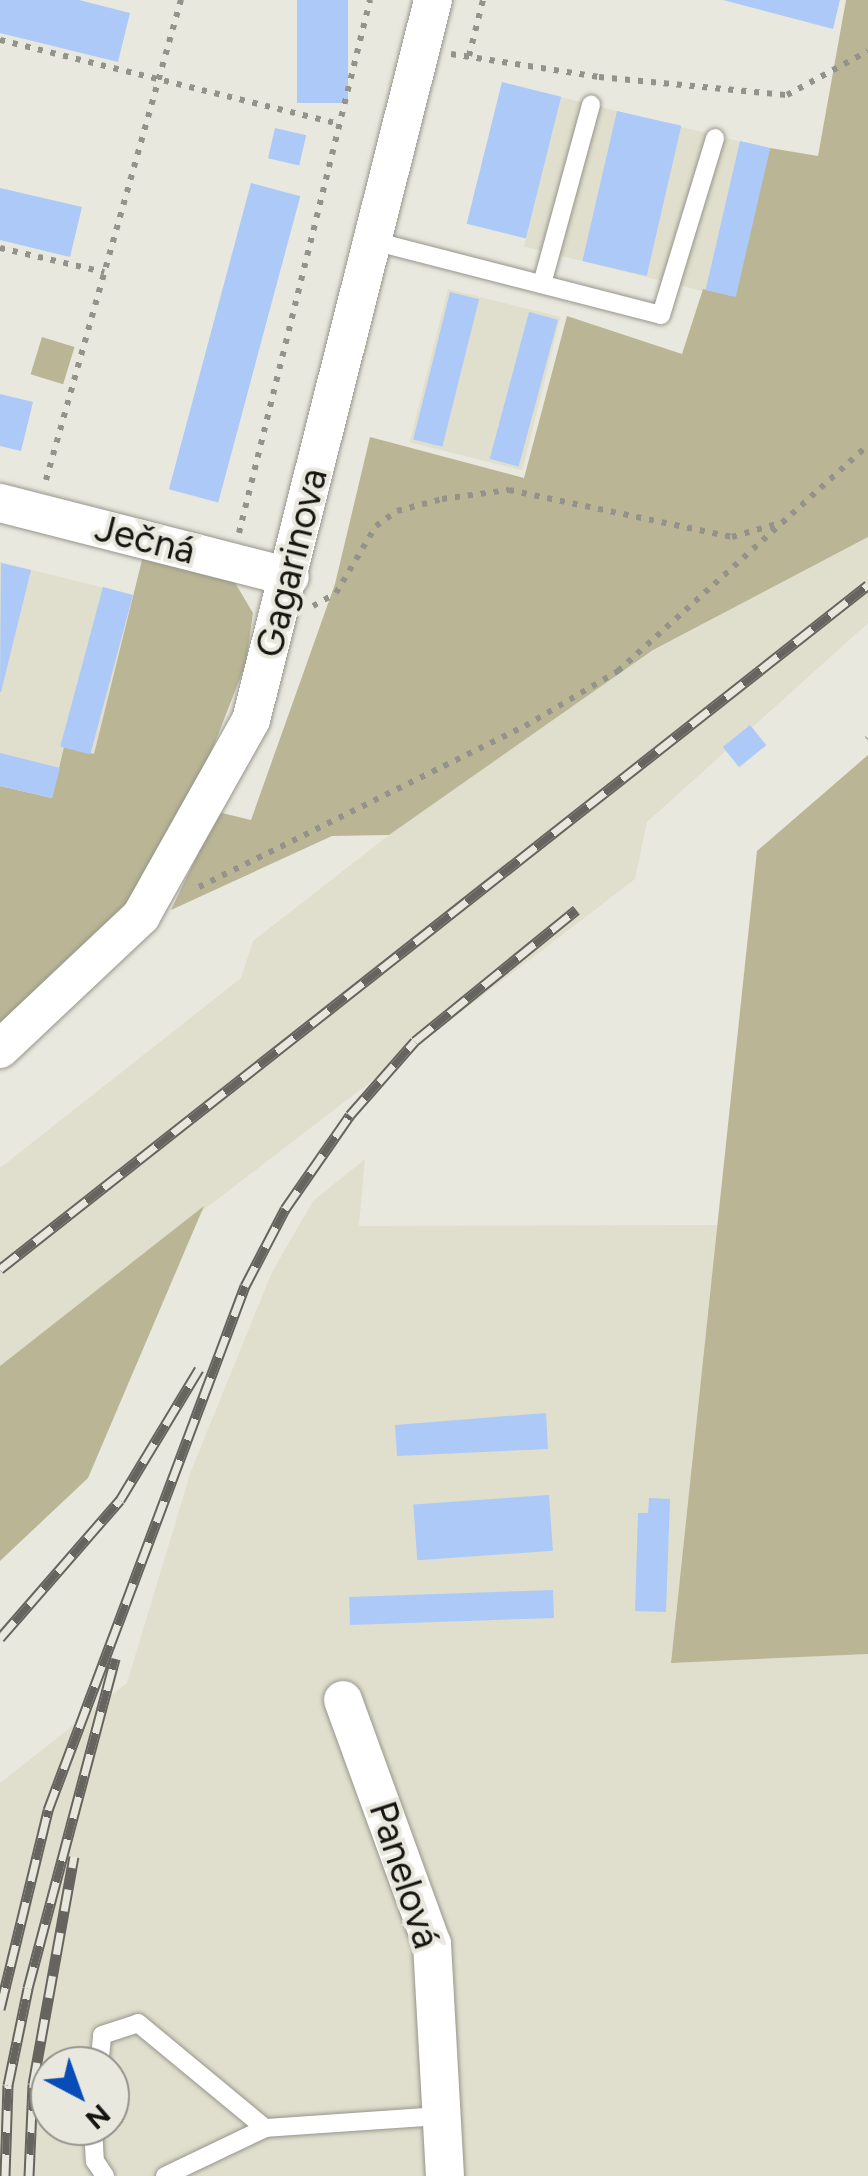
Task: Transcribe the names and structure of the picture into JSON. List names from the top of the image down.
{
  "streets": {
    "street": ["Ječná", "Gagarinova", "Panelová"]
  },
  "crossings": [
    ["Ječná", "Gagarinova"]
  ],
  "north": "bottom right"
}
